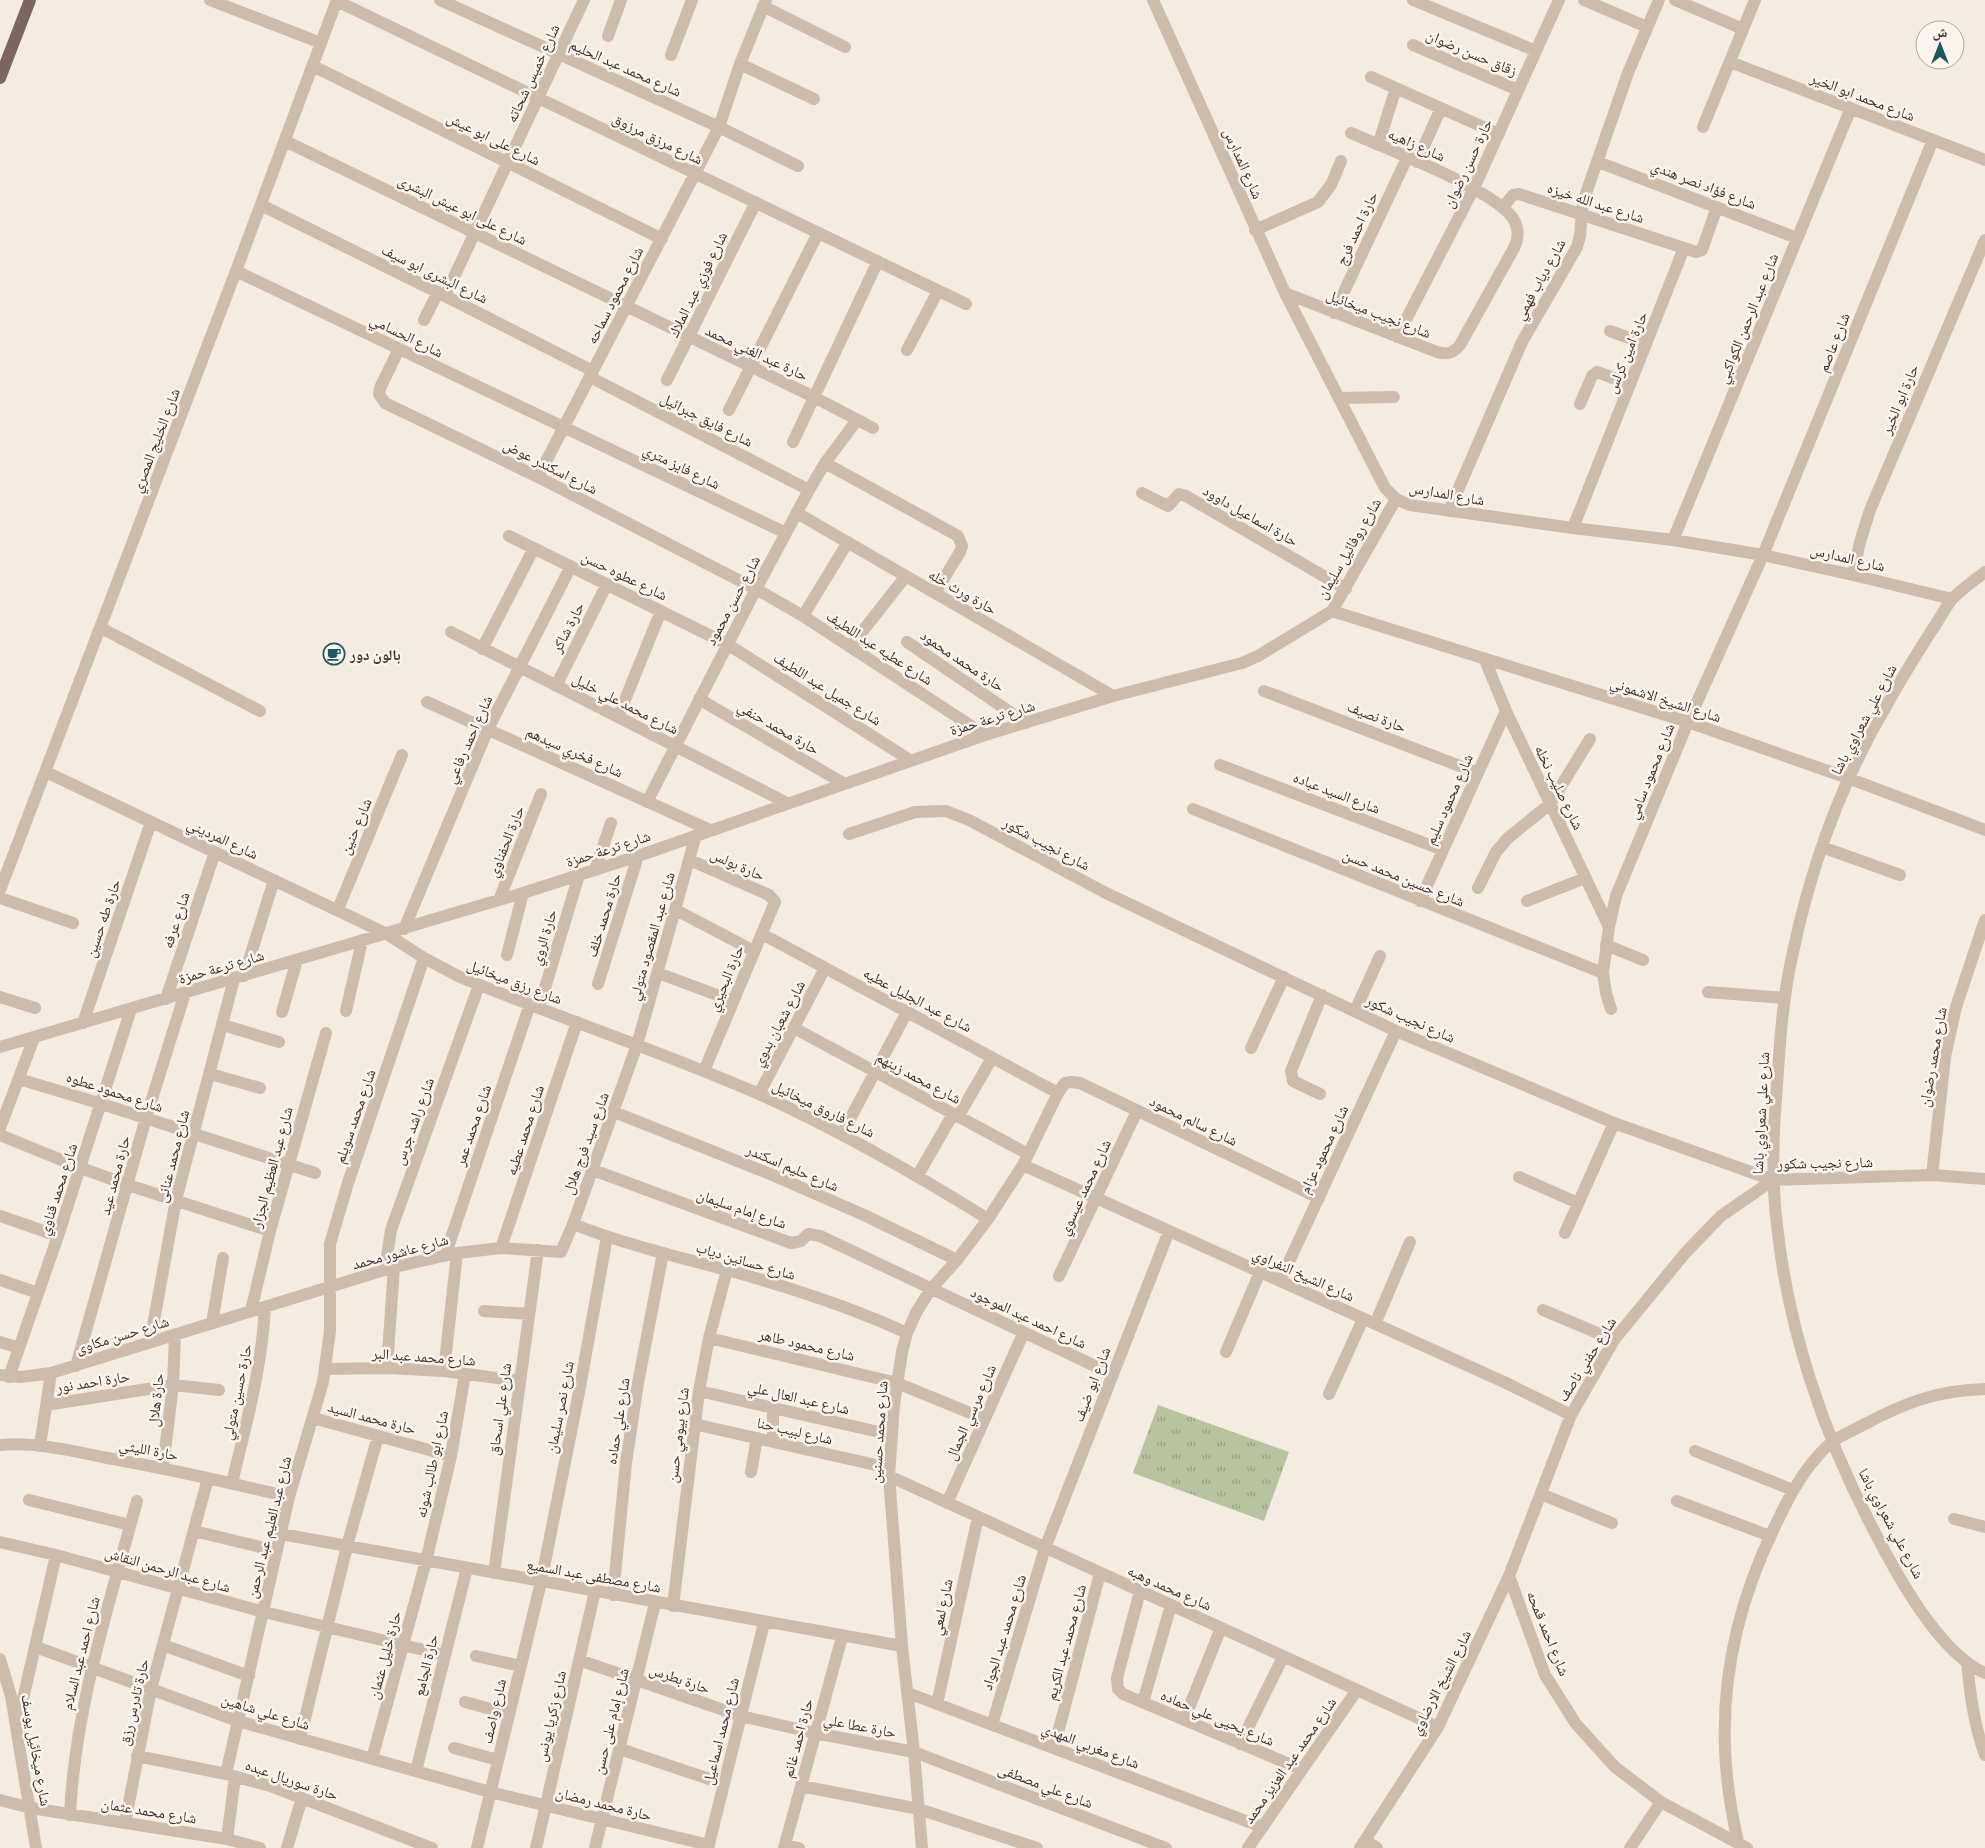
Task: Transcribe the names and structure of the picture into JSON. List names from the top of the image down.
{
  "streets": {
    "street": [
      "زقاق حسن رضوان",
      "شارع محمد عبد الحليم",
      "شارع خميس شحاته",
      "شارع محمد ابو الخير",
      "شارع على ابو عيش",
      "شارع مرزق مرزوق",
      "شارع زاهيه",
      "شارع المدارس",
      "حارة حسن رضوان",
      "شارع فؤاد نصر هندي",
      "شارع عبد الله خيزه",
      "شارع على ابو عيش البشرى",
      "حارة احمد فرج",
      "شارع البشرى ابو سيف",
      "شارع دياب فهمي",
      "شارع فوزي عبد الملاك",
      "شارع محمود سماحه",
      "شارع نجيب ميخائيل",
      "شارع عبد الرحمن الكواكبي",
      "شارع الحسامي",
      "شارع عاصم",
      "حارة عبد الغني محمد",
      "حارة امين كرلس",
      "حارة ابو الخير",
      "شارع فايق جبرائيل",
      "شارع الخليج المصري",
      "شارع اسكندر عوض",
      "شارع فايز متري",
      "حارة اسماعيل داوود",
      "شارع روفائيل سليمان",
      "شارع عطوه حسن",
      "حارة ورث خله",
      "شارع حسن محمود",
      "حارة شاكر",
      "شارع عطيه عبد اللطيف",
      "حارة محمد محمود",
      "شارع جميل عبد اللطيف",
      "شارع الشيخ الاشموني",
      "شارع محمد علي خليل",
      "حارة نصيف",
      "شارع ترعة حمزة",
      "شارع علي شعراوي باشا",
      "حارة محمد حنفي",
      "شارع احمد رفاعي",
      "شارع فخري سيدهم",
      "شارع محمود سامي",
      "شارع صليب نخله",
      "شارع السيد عباده",
      "شارع محمود سليم",
      "شارع حنين",
      "شارع المرديني",
      "حارة الحفناوي",
      "شارع نجيب شكور",
      "حارة بولس",
      "شارع حسين محمد حسن",
      "حارة محمد خلف",
      "حارة طه حسين",
      "شارع عرفه",
      "شارع عبد المقصود متولي",
      "حارة الروي",
      "حارة البحيري",
      "شارع رزق ميخائيل",
      "شارع عبد الجليل عطيه",
      "شارع شعبان بدوي",
      "شارع محمد رضوان",
      "شارع محمد زينهم",
      "شارع محمود عطوه",
      "شارع فاروق ميخائيل",
      "شارع محمد سويلم",
      "شارع سالم محمود",
      "شارع راشد جرس",
      "شارع محمد عمر",
      "شارع محمد عطيه",
      "شارع سيد فرج هلال",
      "شارع محمود عزام",
      "شارع محمد عنانى",
      "شارع عبد العظيم الجزار",
      "شارع حليم اسكندر",
      "حارة محمد عيد",
      "شارع محمد عيسوي",
      "شارع محمد قناوي",
      "شارع إمام سليمان",
      "شارع عاشور محمد",
      "شارع حسانين دياب",
      "شارع الشيخ النفراوي",
      "شارع احمد عبد الموجود",
      "شارع حسن مكاوى",
      "شارع محمود طاهر",
      "شارع محمد عبد البر",
      "شارع حفني ناصف",
      "حارة احمد نور",
      "شارع ابو ضيف",
      "حارة حسين متولي",
      "شارع عبد العال علي",
      "حارة هلال",
      "شارع نصر سليمان",
      "شارع علي اسحاق",
      "شارع مرسي الجمال",
      "حارة محمد السيد",
      "شارع علي حماده",
      "شارع لبيب حنا",
      "شارع محمد حسنين",
      "شارع بيومي حسن",
      "حارة الليثي",
      "شارع ابو طالب شونه",
      "شارع عبد العليم عبد الرحمن",
      "شارع عبد الرحمن النقاش",
      "شارع مصطفى عبد السميع",
      "شارع محمد وهبه",
      "شارع لمعي",
      "شارع محمد عبد الجواد",
      "شارع احمد قمحه",
      "شارع محمد عبد الكريم",
      "شارع احمد عبد السلام",
      "حارة خليل عثمان",
      "حارة الجامع",
      "حارة بطرس",
      "شارع الشيخ الارضاوي",
      "حارة تادرس رزق",
      "شارع علي شاهين",
      "شارع واصف",
      "شارع زكريا يونس",
      "شارع يحيى علي حماده",
      "شارع إمام على حسن",
      "حارة عطا علي",
      "شارع محمد اسماعيل",
      "حارة احمد غانم",
      "شارع مغربي المهدي",
      "شارع ميخائيل يوسف",
      "شارع محمد عبد العزيز محمد",
      "حارة سوريال عبده",
      "شارع علي مصطفى",
      "حارة محمد رمضان",
      "شارع محمد عثمان"
    ]
  },
  "crossings": [
    ["زقاق حسن رضوان", "حارة حسن رضوان"],
    ["شارع محمد عبد الحليم", "شارع خميس شحاته"],
    ["شارع محمد عبد الحليم", "شارع محمود سماحه"],
    ["شارع خميس شحاته", "شارع على ابو عيش"],
    ["شارع خميس شحاته", "شارع مرزق مرزوق"],
    ["شارع خميس شحاته", "شارع على ابو عيش البشرى"],
    ["شارع خميس شحاته", "شارع البشرى ابو سيف"],
    ["شارع محمد ابو الخير", "شارع عبد الرحمن الكواكبي"],
    ["شارع محمد ابو الخير", "شارع عاصم"],
    ["شارع على ابو عيش", "شارع محمود سماحه"],
    ["شارع على ابو عيش", "شارع الخليج المصري"],
    ["شارع مرزق مرزوق", "شارع فوزي عبد الملاك"],
    ["شارع مرزق مرزوق", "شارع محمود سماحه"],
    ["شارع مرزق مرزوق", "شارع الخليج المصري"],
    ["شارع زاهيه", "حارة حسن رضوان"],
    ["شارع زاهيه", "شارع عبد الله خيزه"],
    ["شارع زاهيه", "حارة احمد فرج"],
    ["شارع زاهيه", "شارع نجيب ميخائيل"],
    ["شارع المدارس", "شارع دياب فهمي"],
    ["شارع المدارس", "شارع نجيب ميخائيل"],
    ["شارع المدارس", "شارع عبد الرحمن الكواكبي"],
    ["شارع المدارس", "شارع عاصم"],
    ["شارع المدارس", "حارة امين كرلس"],
    ["شارع المدارس", "حارة ابو الخير"],
    ["شارع المدارس", "شارع روفائيل سليمان"],
    ["شارع المدارس", "شارع علي شعراوي باشا"],
    ["شارع المدارس", "شارع محمود سامي"],
    ["حارة حسن رضوان", "شارع نجيب ميخائيل"],
    ["شارع فؤاد نصر هندي", "شارع دياب فهمي"],
    ["شارع فؤاد نصر هندي", "شارع عبد الرحمن الكواكبي"],
    ["شارع عبد الله خيزه", "شارع دياب فهمي"],
    ["شارع عبد الله خيزه", "حارة امين كرلس"],
    ["شارع على ابو عيش البشرى", "شارع محمود سماحه"],
    ["شارع على ابو عيش البشرى", "حارة عبد الغني محمد"],
    ["شارع على ابو عيش البشرى", "شارع الخليج المصري"],
    ["حارة احمد فرج", "شارع نجيب ميخائيل"],
    ["شارع البشرى ابو سيف", "شارع محمود سماحه"],
    ["شارع البشرى ابو سيف", "شارع فايق جبرائيل"],
    ["شارع البشرى ابو سيف", "شارع الخليج المصري"],
    ["شارع فوزي عبد الملاك", "حارة عبد الغني محمد"],
    ["شارع محمود سماحه", "شارع الحسامي"],
    ["شارع محمود سماحه", "حارة عبد الغني محمد"],
    ["شارع محمود سماحه", "شارع فايق جبرائيل"],
    ["شارع محمود سماحه", "شارع اسكندر عوض"],
    ["شارع محمود سماحه", "شارع فايز متري"],
    ["شارع الحسامي", "شارع الخليج المصري"],
    ["شارع الحسامي", "شارع اسكندر عوض"],
    ["شارع الحسامي", "شارع فايز متري"],
    ["شارع عاصم", "شارع محمود سامي"],
    ["حارة عبد الغني محمد", "شارع حسن محمود"],
    ["شارع فايق جبرائيل", "شارع حسن محمود"],
    ["شارع الخليج المصري", "شارع المرديني"],
    ["شارع اسكندر عوض", "شارع حسن محمود"],
    ["شارع اسكندر عوض", "شارع عطيه عبد اللطيف"],
    ["شارع فايز متري", "شارع حسن محمود"],
    ["حارة اسماعيل داوود", "شارع روفائيل سليمان"],
    ["شارع روفائيل سليمان", "شارع الشيخ الاشموني"],
    ["شارع روفائيل سليمان", "شارع ترعة حمزة"],
    ["شارع عطوه حسن", "شارع حسن محمود"],
    ["شارع عطوه حسن", "حارة شاكر"],
    ["شارع عطوه حسن", "شارع جميل عبد اللطيف"],
    ["شارع عطوه حسن", "شارع احمد رفاعي"],
    ["حارة ورث خله", "شارع حسن محمود"],
    ["حارة ورث خله", "شارع ترعة حمزة"],
    ["شارع حسن محمود", "شارع عطيه عبد اللطيف"],
    ["شارع حسن محمود", "شارع جميل عبد اللطيف"],
    ["شارع حسن محمود", "شارع محمد علي خليل"],
    ["شارع حسن محمود", "حارة محمد حنفي"],
    ["شارع حسن محمود", "شارع فخري سيدهم"],
    ["حارة شاكر", "شارع محمد علي خليل"],
    ["شارع عطيه عبد اللطيف", "شارع ترعة حمزة"],
    ["حارة محمد محمود", "شارع ترعة حمزة"],
    ["شارع جميل عبد اللطيف", "شارع ترعة حمزة"],
    ["شارع الشيخ الاشموني", "شارع علي شعراوي باشا"],
    ["شارع الشيخ الاشموني", "شارع محمود سامي"],
    ["شارع الشيخ الاشموني", "شارع صليب نخله"],
    ["شارع محمد علي خليل", "شارع ترعة حمزة"],
    ["شارع محمد علي خليل", "شارع احمد رفاعي"],
    ["حارة نصيف", "شارع محمود سليم"],
    ["شارع ترعة حمزة", "حارة محمد حنفي"],
    ["شارع ترعة حمزة", "شارع احمد رفاعي"],
    ["شارع ترعة حمزة", "شارع فخري سيدهم"],
    ["شارع ترعة حمزة", "شارع المرديني"],
    ["شارع ترعة حمزة", "حارة الحفناوي"],
    ["شارع ترعة حمزة", "حارة محمد خلف"],
    ["شارع ترعة حمزة", "حارة طه حسين"],
    ["شارع ترعة حمزة", "شارع عرفه"],
    ["شارع ترعة حمزة", "شارع عبد المقصود متولي"],
    ["شارع ترعة حمزة", "حارة الروي"],
    ["شارع ترعة حمزة", "شارع رزق ميخائيل"],
    ["شارع ترعة حمزة", "شارع محمد عنانى"],
    ["شارع ترعة حمزة", "حارة محمد عيد"],
    ["شارع ترعة حمزة", "شارع محمد قناوي"],
    ["شارع علي شعراوي باشا", "شارع نجيب شكور"],
    ["شارع علي شعراوي باشا", "شارع حفني ناصف"],
    ["شارع احمد رفاعي", "شارع فخري سيدهم"],
    ["شارع محمود سامي", "شارع صليب نخله"],
    ["شارع محمود سامي", "شارع حسين محمد حسن"],
    ["شارع صليب نخله", "شارع محمود سليم"],
    ["شارع السيد عباده", "شارع محمود سليم"],
    ["شارع محمود سليم", "شارع حسين محمد حسن"],
    ["شارع حنين", "شارع المرديني"],
    ["شارع المرديني", "حارة طه حسين"],
    ["شارع المرديني", "شارع عرفه"],
    ["شارع المرديني", "شارع رزق ميخائيل"],
    ["شارع المرديني", "شارع محمد عنانى"],
    ["شارع نجيب شكور", "شارع محمد رضوان"],
    ["شارع نجيب شكور", "شارع محمود عزام"],
    ["شارع نجيب شكور", "شارع حفني ناصف"],
    ["حارة بولس", "شارع عبد المقصود متولي"],
    ["حارة بولس", "حارة البحيري"],
    ["شارع عبد المقصود متولي", "شارع رزق ميخائيل"],
    ["شارع عبد المقصود متولي", "شارع فاروق ميخائيل"],
    ["شارع عبد المقصود متولي", "شارع سيد فرج هلال"],
    ["حارة الروي", "شارع رزق ميخائيل"],
    ["حارة الروي", "شارع محمد عمر"],
    ["حارة البحيري", "شارع عبد الجليل عطيه"],
    ["حارة البحيري", "شارع فاروق ميخائيل"],
    ["شارع رزق ميخائيل", "شارع فاروق ميخائيل"],
    ["شارع رزق ميخائيل", "شارع محمد سويلم"],
    ["شارع رزق ميخائيل", "شارع راشد جرس"],
    ["شارع رزق ميخائيل", "شارع محمد عمر"],
    ["شارع رزق ميخائيل", "شارع محمد عطيه"],
    ["شارع رزق ميخائيل", "شارع سيد فرج هلال"],
    ["شارع عبد الجليل عطيه", "شارع شعبان بدوي"],
    ["شارع عبد الجليل عطيه", "شارع سالم محمود"],
    ["شارع عبد الجليل عطيه", "شارع محمد حسنين"],
    ["شارع شعبان بدوي", "شارع محمد زينهم"],
    ["شارع شعبان بدوي", "شارع فاروق ميخائيل"],
    ["شارع محمد زينهم", "شارع الشيخ النفراوي"],
    ["شارع محمد زينهم", "شارع محمد حسنين"],
    ["شارع محمود عطوه", "شارع محمد عنانى"],
    ["شارع محمود عطوه", "شارع عبد العظيم الجزار"],
    ["شارع محمود عطوه", "حارة محمد عيد"],
    ["شارع محمود عطوه", "شارع محمد قناوي"],
    ["شارع فاروق ميخائيل", "شارع سيد فرج هلال"],
    ["شارع فاروق ميخائيل", "شارع محمد حسنين"],
    ["شارع محمد سويلم", "شارع عاشور محمد"],
    ["شارع محمد سويلم", "شارع عبد العليم عبد الرحمن"],
    ["شارع سالم محمود", "شارع محمود عزام"],
    ["شارع سالم محمود", "شارع محمد عيسوي"],
    ["شارع سالم محمود", "شارع محمد حسنين"],
    ["شارع راشد جرس", "شارع عاشور محمد"],
    ["شارع راشد جرس", "شارع محمد عبد البر"],
    ["شارع محمد عمر", "شارع عاشور محمد"],
    ["شارع محمد عمر", "شارع محمد عبد البر"],
    ["شارع محمد عطيه", "شارع عاشور محمد"],
    ["شارع سيد فرج هلال", "شارع حليم اسكندر"],
    ["شارع سيد فرج هلال", "شارع إمام سليمان"],
    ["شارع سيد فرج هلال", "شارع عاشور محمد"],
    ["شارع سيد فرج هلال", "شارع حسانين دياب"],
    ["شارع محمود عزام", "شارع الشيخ النفراوي"],
    ["شارع محمد عنانى", "شارع حسن مكاوى"],
    ["شارع عبد العظيم الجزار", "شارع عاشور محمد"],
    ["شارع عبد العظيم الجزار", "شارع حسن مكاوى"],
    ["شارع حليم اسكندر", "شارع محمد حسنين"],
    ["حارة محمد عيد", "شارع حسن مكاوى"],
    ["شارع محمد عيسوي", "شارع الشيخ النفراوي"],
    ["شارع محمد قناوي", "شارع حسن مكاوى"],
    ["شارع إمام سليمان", "شارع احمد عبد الموجود"],
    ["شارع إمام سليمان", "شارع محمد حسنين"],
    ["شارع عاشور محمد", "شارع حسن مكاوى"],
    ["شارع عاشور محمد", "حارة حسين متولي"],
    ["شارع عاشور محمد", "شارع علي اسحاق"],
    ["شارع عاشور محمد", "شارع عبد العليم عبد الرحمن"],
    ["شارع حسانين دياب", "شارع نصر سليمان"],
    ["شارع حسانين دياب", "شارع علي حماده"],
    ["شارع حسانين دياب", "شارع محمد حسنين"],
    ["شارع حسانين دياب", "شارع بيومي حسن"],
    ["شارع الشيخ النفراوي", "شارع حفني ناصف"],
    ["شارع الشيخ النفراوي", "شارع ابو ضيف"],
    ["شارع الشيخ النفراوي", "شارع محمد حسنين"],
    ["شارع احمد عبد الموجود", "شارع ابو ضيف"],
    ["شارع احمد عبد الموجود", "شارع مرسي الجمال"],
    ["شارع احمد عبد الموجود", "شارع محمد حسنين"],
    ["شارع حسن مكاوى", "حارة هلال"],
    ["شارع محمود طاهر", "شارع مرسي الجمال"],
    ["شارع محمود طاهر", "شارع محمد حسنين"],
    ["شارع محمود طاهر", "شارع بيومي حسن"],
    ["شارع محمد عبد البر", "شارع علي اسحاق"],
    ["شارع محمد عبد البر", "شارع ابو طالب شونه"],
    ["شارع محمد عبد البر", "شارع عبد العليم عبد الرحمن"],
    ["شارع حفني ناصف", "شارع احمد قمحه"],
    ["شارع حفني ناصف", "شارع الشيخ الارضاوي"],
    ["حارة احمد نور", "حارة هلال"],
    ["شارع ابو ضيف", "شارع محمد وهبه"],
    ["شارع ابو ضيف", "شارع محمد عبد الجواد"],
    ["حارة حسين متولي", "حارة الليثي"],
    ["شارع عبد العال علي", "شارع محمد حسنين"],
    ["شارع عبد العال علي", "شارع بيومي حسن"],
    ["حارة هلال", "حارة الليثي"],
    ["شارع نصر سليمان", "شارع مصطفى عبد السميع"],
    ["شارع نصر سليمان", "شارع واصف"],
    ["شارع علي اسحاق", "شارع مصطفى عبد السميع"],
    ["شارع مرسي الجمال", "شارع محمد وهبه"],
    ["حارة محمد السيد", "شارع ابو طالب شونه"],
    ["حارة محمد السيد", "شارع عبد العليم عبد الرحمن"],
    ["شارع علي حماده", "شارع مصطفى عبد السميع"],
    ["شارع لبيب حنا", "شارع محمد حسنين"],
    ["شارع لبيب حنا", "شارع بيومي حسن"],
    ["شارع لبيب حنا", "شارع محمد وهبه"],
    ["شارع محمد حسنين", "شارع مصطفى عبد السميع"],
    ["شارع محمد حسنين", "شارع محمد وهبه"],
    ["شارع محمد حسنين", "حارة عطا علي"],
    ["شارع محمد حسنين", "شارع مغربي المهدي"],
    ["شارع محمد حسنين", "شارع علي مصطفى"],
    ["شارع بيومي حسن", "شارع مصطفى عبد السميع"],
    ["حارة الليثي", "شارع عبد العليم عبد الرحمن"],
    ["حارة الليثي", "حارة تادرس رزق"],
    ["شارع ابو طالب شونه", "شارع مصطفى عبد السميع"],
    ["شارع ابو طالب شونه", "حارة خليل عثمان"],
    ["شارع عبد العليم عبد الرحمن", "شارع عبد الرحمن النقاش"],
    ["شارع عبد العليم عبد الرحمن", "شارع مصطفى عبد السميع"],
    ["شارع عبد العليم عبد الرحمن", "شارع علي شاهين"],
    ["شارع عبد العليم عبد الرحمن", "حارة سوريال عبده"],
    ["شارع عبد العليم عبد الرحمن", "شارع محمد عثمان"],
    ["شارع عبد الرحمن النقاش", "شارع احمد عبد السلام"],
    ["شارع عبد الرحمن النقاش", "حارة خليل عثمان"],
    ["شارع عبد الرحمن النقاش", "حارة الجامع"],
    ["شارع عبد الرحمن النقاش", "حارة تادرس رزق"],
    ["شارع مصطفى عبد السميع", "حارة خليل عثمان"],
    ["شارع مصطفى عبد السميع", "حارة الجامع"],
    ["شارع مصطفى عبد السميع", "شارع واصف"],
    ["شارع مصطفى عبد السميع", "شارع زكريا يونس"],
    ["شارع مصطفى عبد السميع", "شارع إمام على حسن"],
    ["شارع مصطفى عبد السميع", "شارع محمد اسماعيل"],
    ["شارع مصطفى عبد السميع", "حارة احمد غانم"],
    ["شارع محمد وهبه", "شارع لمعي"],
    ["شارع محمد وهبه", "شارع محمد عبد الجواد"],
    ["شارع محمد وهبه", "شارع محمد عبد الكريم"],
    ["شارع محمد وهبه", "شارع الشيخ الارضاوي"],
    ["شارع محمد وهبه", "شارع يحيى علي حماده"],
    ["شارع محمد وهبه", "شارع محمد عبد العزيز محمد"],
    ["شارع لمعي", "شارع مغربي المهدي"],
    ["شارع محمد عبد الجواد", "شارع مغربي المهدي"],
    ["شارع احمد قمحه", "شارع الشيخ الارضاوي"],
    ["شارع محمد عبد الكريم", "شارع مغربي المهدي"],
    ["شارع احمد عبد السلام", "شارع علي شاهين"],
    ["شارع احمد عبد السلام", "شارع محمد عثمان"],
    ["حارة خليل عثمان", "شارع علي شاهين"],
    ["حارة الجامع", "شارع علي شاهين"],
    ["حارة بطرس", "شارع زكريا يونس"],
    ["حارة بطرس", "شارع إمام على حسن"],
    ["حارة بطرس", "حارة عطا علي"],
    ["حارة بطرس", "شارع محمد اسماعيل"],
    ["حارة تادرس رزق", "شارع علي شاهين"],
    ["حارة تادرس رزق", "حارة سوريال عبده"],
    ["حارة تادرس رزق", "شارع محمد عثمان"],
    ["شارع علي شاهين", "شارع واصف"],
    ["شارع علي شاهين", "حارة محمد رمضان"],
    ["شارع واصف", "حارة محمد رمضان"],
    ["شارع زكريا يونس", "حارة محمد رمضان"],
    ["شارع يحيى علي حماده", "شارع محمد عبد العزيز محمد"],
    ["شارع إمام على حسن", "حارة محمد رمضان"],
    ["حارة عطا علي", "شارع محمد اسماعيل"],
    ["حارة عطا علي", "حارة احمد غانم"],
    ["حارة عطا علي", "شارع علي مصطفى"],
    ["شارع محمد اسماعيل", "حارة محمد رمضان"],
    ["شارع مغربي المهدي", "شارع محمد عبد العزيز محمد"],
    ["شارع ميخائيل يوسف", "شارع محمد عثمان"]
  ],
  "places": {
    "cafe": ["بالون دور"]
  },
  "north": "top"
}
